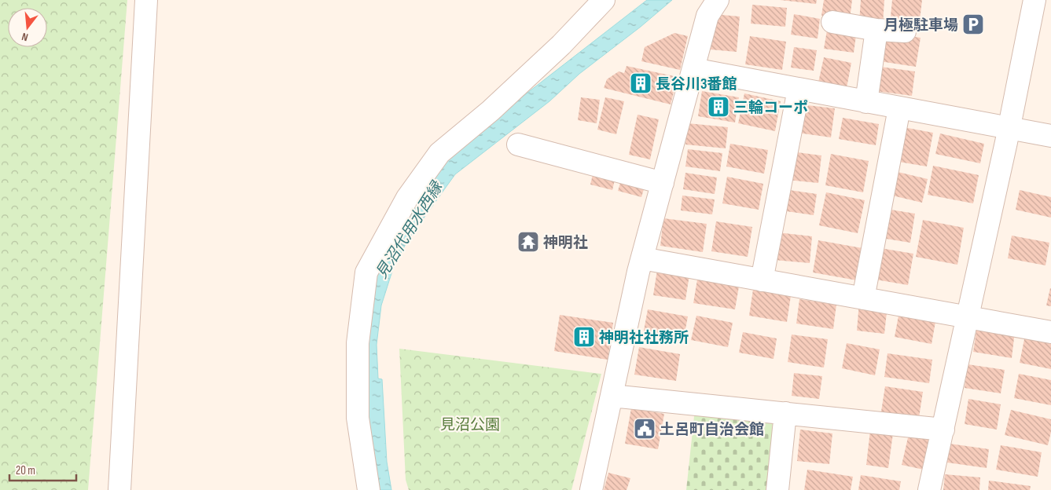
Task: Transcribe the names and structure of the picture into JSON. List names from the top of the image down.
{
  "water": ["見沼代用水西縁"],
  "parks": ["見沼公園"],
  "places": {
    "parking": ["月極駐車場"],
    "building": ["長谷川3番館", "三輪コーポ", "神明社社務所"],
    "temple": ["神明社"],
    "public building": ["土呂町自治会館"]
  },
  "scale_bar": "20 m",
  "north": "bottom"
}
